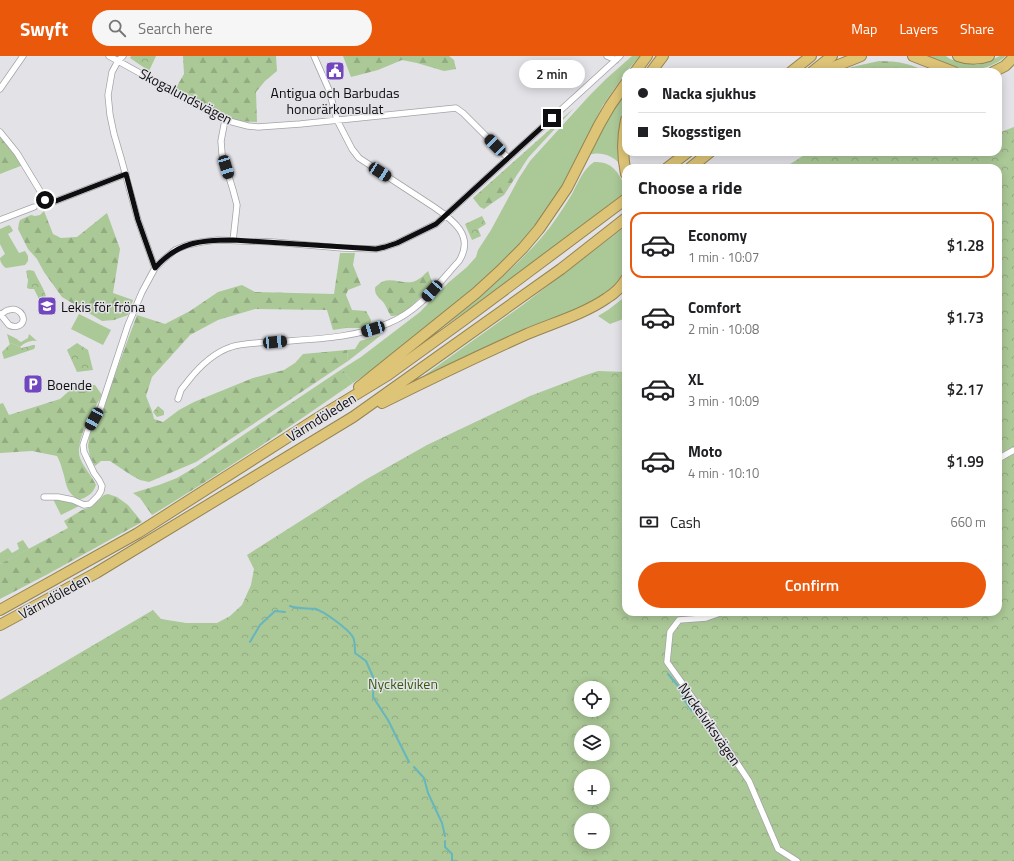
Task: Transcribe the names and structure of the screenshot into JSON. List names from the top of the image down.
{
  "streets": {
    "highway": ["Värmdöleden"],
    "street": ["Skogalundsvägen", "Nyckelviksvägen"]
  },
  "parks": ["Nyckelviken"],
  "places": {
    "public building": ["Antigua och Barbudas honorärkonsulat"],
    "school or university": ["Lekis för fröna"],
    "parking": ["Boende"]
  },
  "page": {
    "header": "Swyft",
    "search": "Search here",
    "nav": ["Map", "Layers", "Share"],
    "bubble": "2 min",
    "banner": ["Nacka sjukhus", "Skogsstigen"],
    "heading": "Choose a ride",
    "list": [
      {
        "name": "Economy",
        "note": "1 min · 10:07",
        "value": "$1.28"
      },
      {
        "name": "Comfort",
        "note": "2 min · 10:08",
        "value": "$1.73"
      },
      {
        "name": "XL",
        "note": "3 min · 10:09",
        "value": "$2.17"
      },
      {
        "name": "Moto",
        "note": "4 min · 10:10",
        "value": "$1.99"
      }
    ],
    "pay": ["Cash", "660 m"],
    "buttons": "Confirm",
    "map_buttons": ["+", "−"]
  }
}
